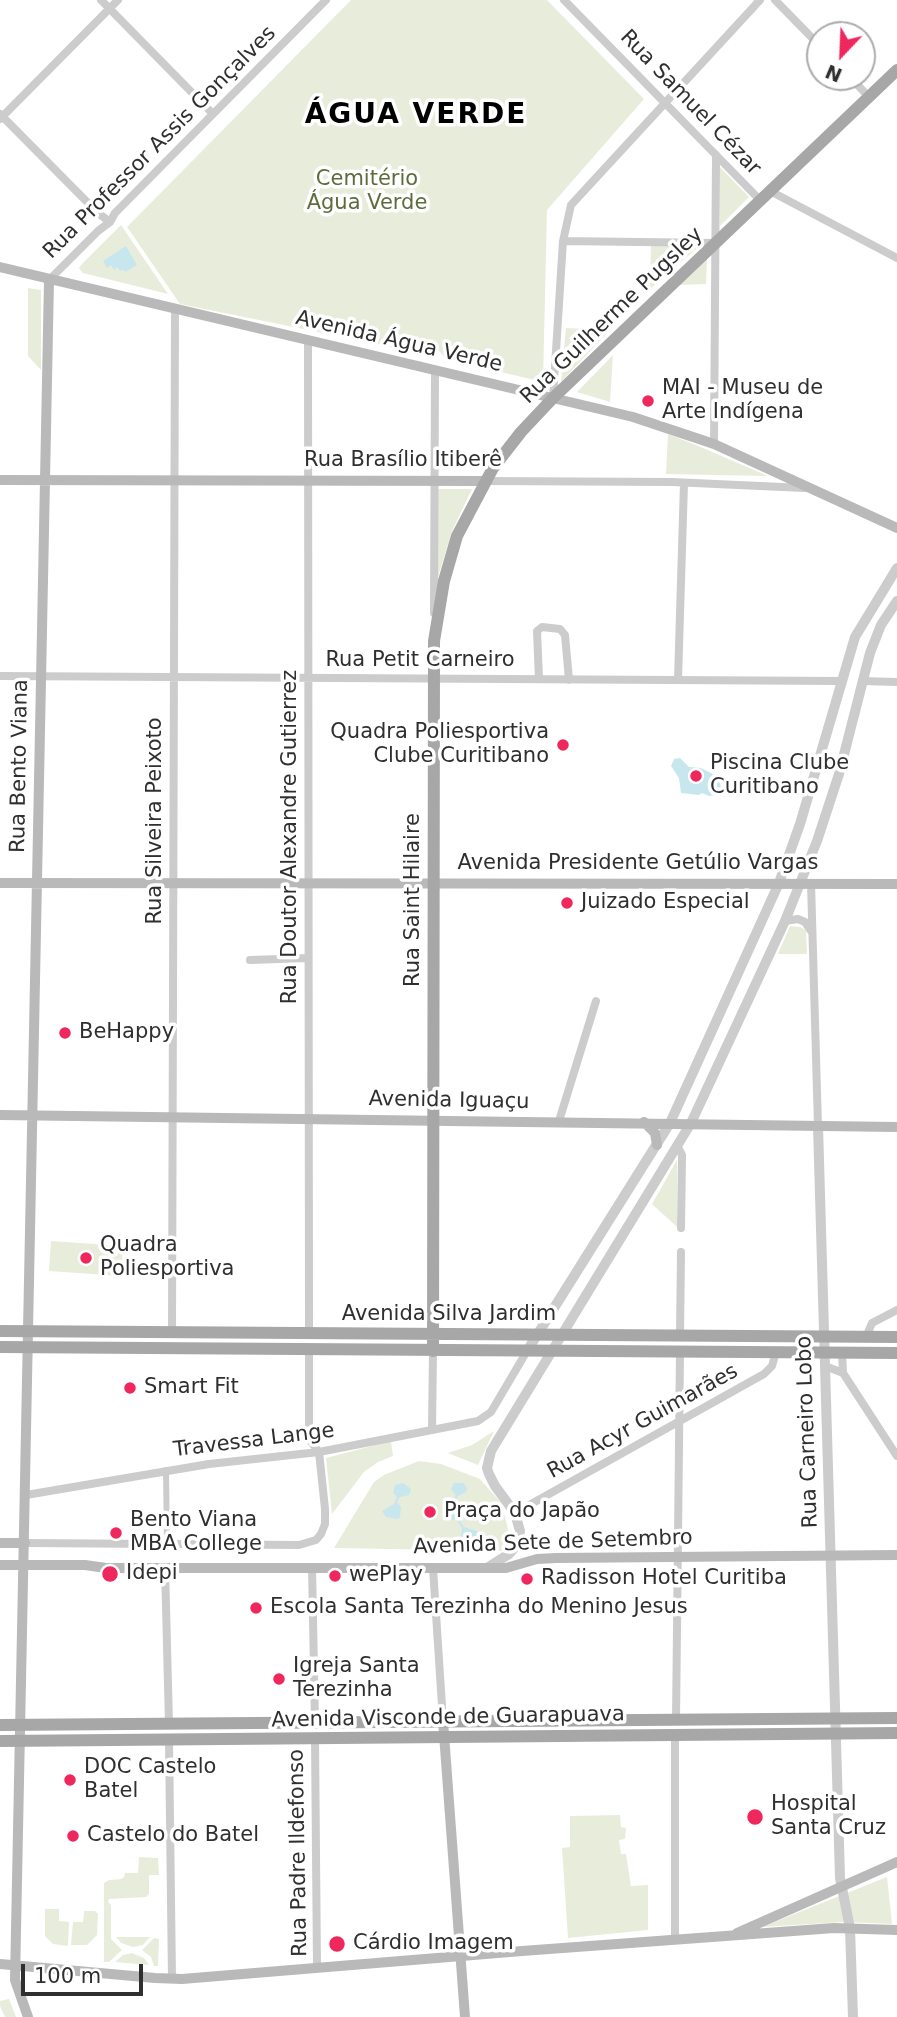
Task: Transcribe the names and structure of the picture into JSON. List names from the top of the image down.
{
  "streets": {
    "main road": [
      "Rua Guilherme Pugsley",
      "Avenida Água Verde",
      "Rua Brasílio Itiberê",
      "Rua Bento Viana",
      "Avenida Presidente Getúlio Vargas",
      "Rua Saint Hilaire",
      "Avenida Iguaçu",
      "Avenida Silva Jardim",
      "Avenida Sete de Setembro",
      "Avenida Visconde de Guarapuava"
    ],
    "street": [
      "Rua Samuel Cézar",
      "Rua Professor Assis Gonçalves",
      "Rua Petit Carneiro",
      "Rua Silveira Peixoto",
      "Rua Doutor Alexandre Gutierrez",
      "Rua Acyr Guimarães",
      "Rua Carneiro Lobo",
      "Travessa Lange",
      "Rua Padre Ildefonso"
    ]
  },
  "crossings": [
    ["Rua Samuel Cézar", "Rua Guilherme Pugsley"],
    ["Rua Professor Assis Gonçalves", "Avenida Água Verde"],
    ["Rua Professor Assis Gonçalves", "Rua Bento Viana"],
    ["Rua Guilherme Pugsley", "Avenida Água Verde"],
    ["Rua Guilherme Pugsley", "Rua Brasílio Itiberê"],
    ["Rua Guilherme Pugsley", "Rua Saint Hilaire"],
    ["Avenida Água Verde", "Rua Brasílio Itiberê"],
    ["Avenida Água Verde", "Rua Bento Viana"],
    ["Avenida Água Verde", "Rua Silveira Peixoto"],
    ["Avenida Água Verde", "Rua Doutor Alexandre Gutierrez"],
    ["Avenida Água Verde", "Rua Saint Hilaire"],
    ["Rua Brasílio Itiberê", "Rua Bento Viana"],
    ["Rua Brasílio Itiberê", "Rua Silveira Peixoto"],
    ["Rua Brasílio Itiberê", "Rua Doutor Alexandre Gutierrez"],
    ["Rua Brasílio Itiberê", "Rua Saint Hilaire"],
    ["Rua Petit Carneiro", "Rua Bento Viana"],
    ["Rua Petit Carneiro", "Rua Silveira Peixoto"],
    ["Rua Petit Carneiro", "Rua Doutor Alexandre Gutierrez"],
    ["Rua Petit Carneiro", "Rua Saint Hilaire"],
    ["Rua Bento Viana", "Avenida Presidente Getúlio Vargas"],
    ["Rua Bento Viana", "Avenida Iguaçu"],
    ["Rua Bento Viana", "Avenida Silva Jardim"],
    ["Rua Bento Viana", "Travessa Lange"],
    ["Rua Bento Viana", "Avenida Sete de Setembro"],
    ["Rua Bento Viana", "Avenida Visconde de Guarapuava"],
    ["Rua Silveira Peixoto", "Avenida Presidente Getúlio Vargas"],
    ["Rua Silveira Peixoto", "Avenida Iguaçu"],
    ["Rua Silveira Peixoto", "Avenida Silva Jardim"],
    ["Rua Doutor Alexandre Gutierrez", "Avenida Presidente Getúlio Vargas"],
    ["Rua Doutor Alexandre Gutierrez", "Avenida Iguaçu"],
    ["Rua Doutor Alexandre Gutierrez", "Avenida Silva Jardim"],
    ["Avenida Presidente Getúlio Vargas", "Rua Saint Hilaire"],
    ["Avenida Presidente Getúlio Vargas", "Rua Carneiro Lobo"],
    ["Rua Saint Hilaire", "Avenida Iguaçu"],
    ["Rua Saint Hilaire", "Avenida Silva Jardim"],
    ["Rua Saint Hilaire", "Travessa Lange"],
    ["Avenida Iguaçu", "Rua Carneiro Lobo"],
    ["Avenida Silva Jardim", "Rua Acyr Guimarães"],
    ["Avenida Silva Jardim", "Rua Carneiro Lobo"],
    ["Avenida Silva Jardim", "Travessa Lange"],
    ["Rua Carneiro Lobo", "Avenida Sete de Setembro"],
    ["Rua Carneiro Lobo", "Avenida Visconde de Guarapuava"],
    ["Avenida Sete de Setembro", "Rua Padre Ildefonso"],
    ["Avenida Visconde de Guarapuava", "Rua Padre Ildefonso"]
  ],
  "districts": ["ÁGUA VERDE"],
  "parks": ["Cemitério Água Verde"],
  "places": [
    "MAI - Museu de Arte Indígena",
    "Quadra Poliesportiva Clube Curitibano",
    "Piscina Clube Curitibano",
    "Juizado Especial",
    "BeHappy",
    "Quadra Poliesportiva",
    "Smart Fit",
    "Praça do Japão",
    "Bento Viana MBA College",
    "Idepi",
    "wePlay",
    "Radisson Hotel Curitiba",
    "Escola Santa Terezinha do Menino Jesus",
    "Igreja Santa Terezinha",
    "DOC Castelo Batel",
    "Hospital Santa Cruz",
    "Castelo do Batel",
    "Cárdio Imagem"
  ],
  "scale_bar": "100 m",
  "north": "bottom left"
}
